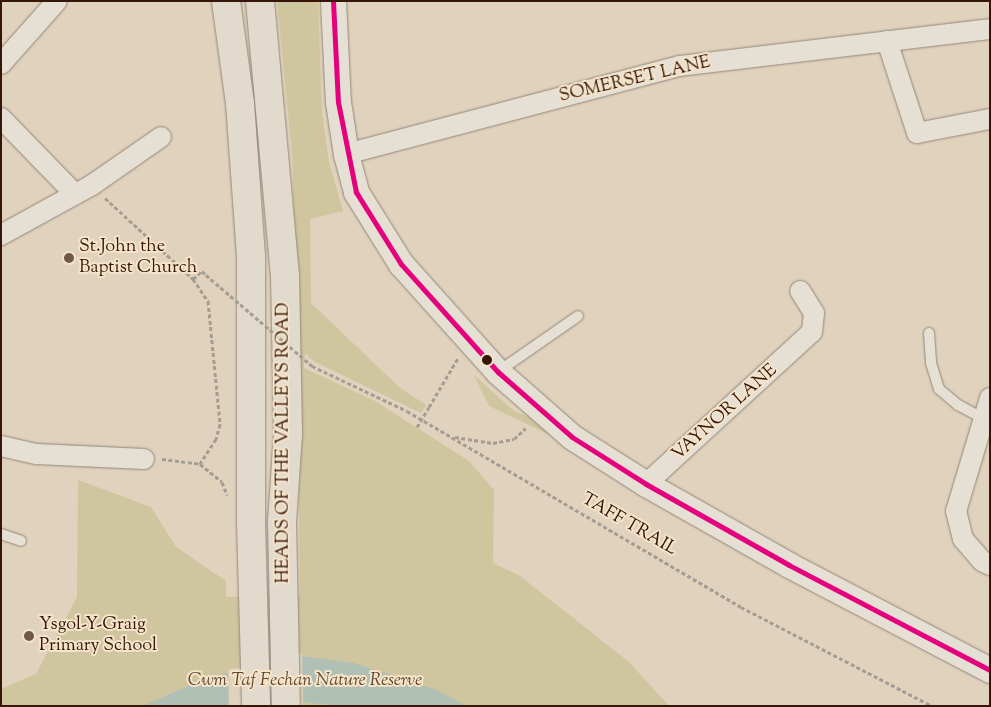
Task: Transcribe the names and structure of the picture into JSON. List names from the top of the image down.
{
  "streets": {
    "highway": ["HEADS OF THE VALLEYS ROAD"],
    "street": ["SOMERSET LANE", "VAYNOR LANE"],
    "path": ["TAFF TRAIL"]
  },
  "parks": ["Cwm Taf Fechan Nature Reserve"],
  "places": ["St.John the Baptist Church", "Ysgol-Y-Graig Primary School"]
}
